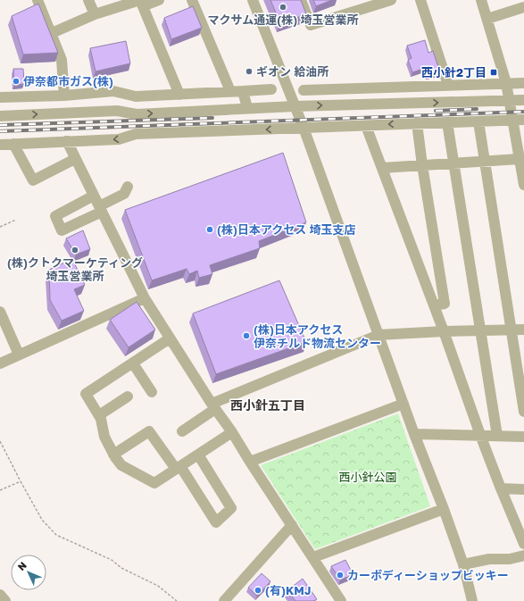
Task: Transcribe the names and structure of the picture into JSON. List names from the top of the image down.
{
  "districts": ["西小針五丁目"],
  "parks": ["西小針公園"],
  "places": {
    "other": [
      "マクサム通運(株) 埼玉営業所",
      "ギオン 給油所",
      "伊奈都市ガス(株)",
      "(株)日本アクセス 埼玉支店",
      "(株)クトクマーケティング 埼玉営業所",
      "(株)日本アクセス 伊奈チルド物流センター",
      "カーボディーショップビッキー",
      "(有)KMJ"
    ],
    "transit": ["西小針2丁目"]
  },
  "north": "top left"
}
